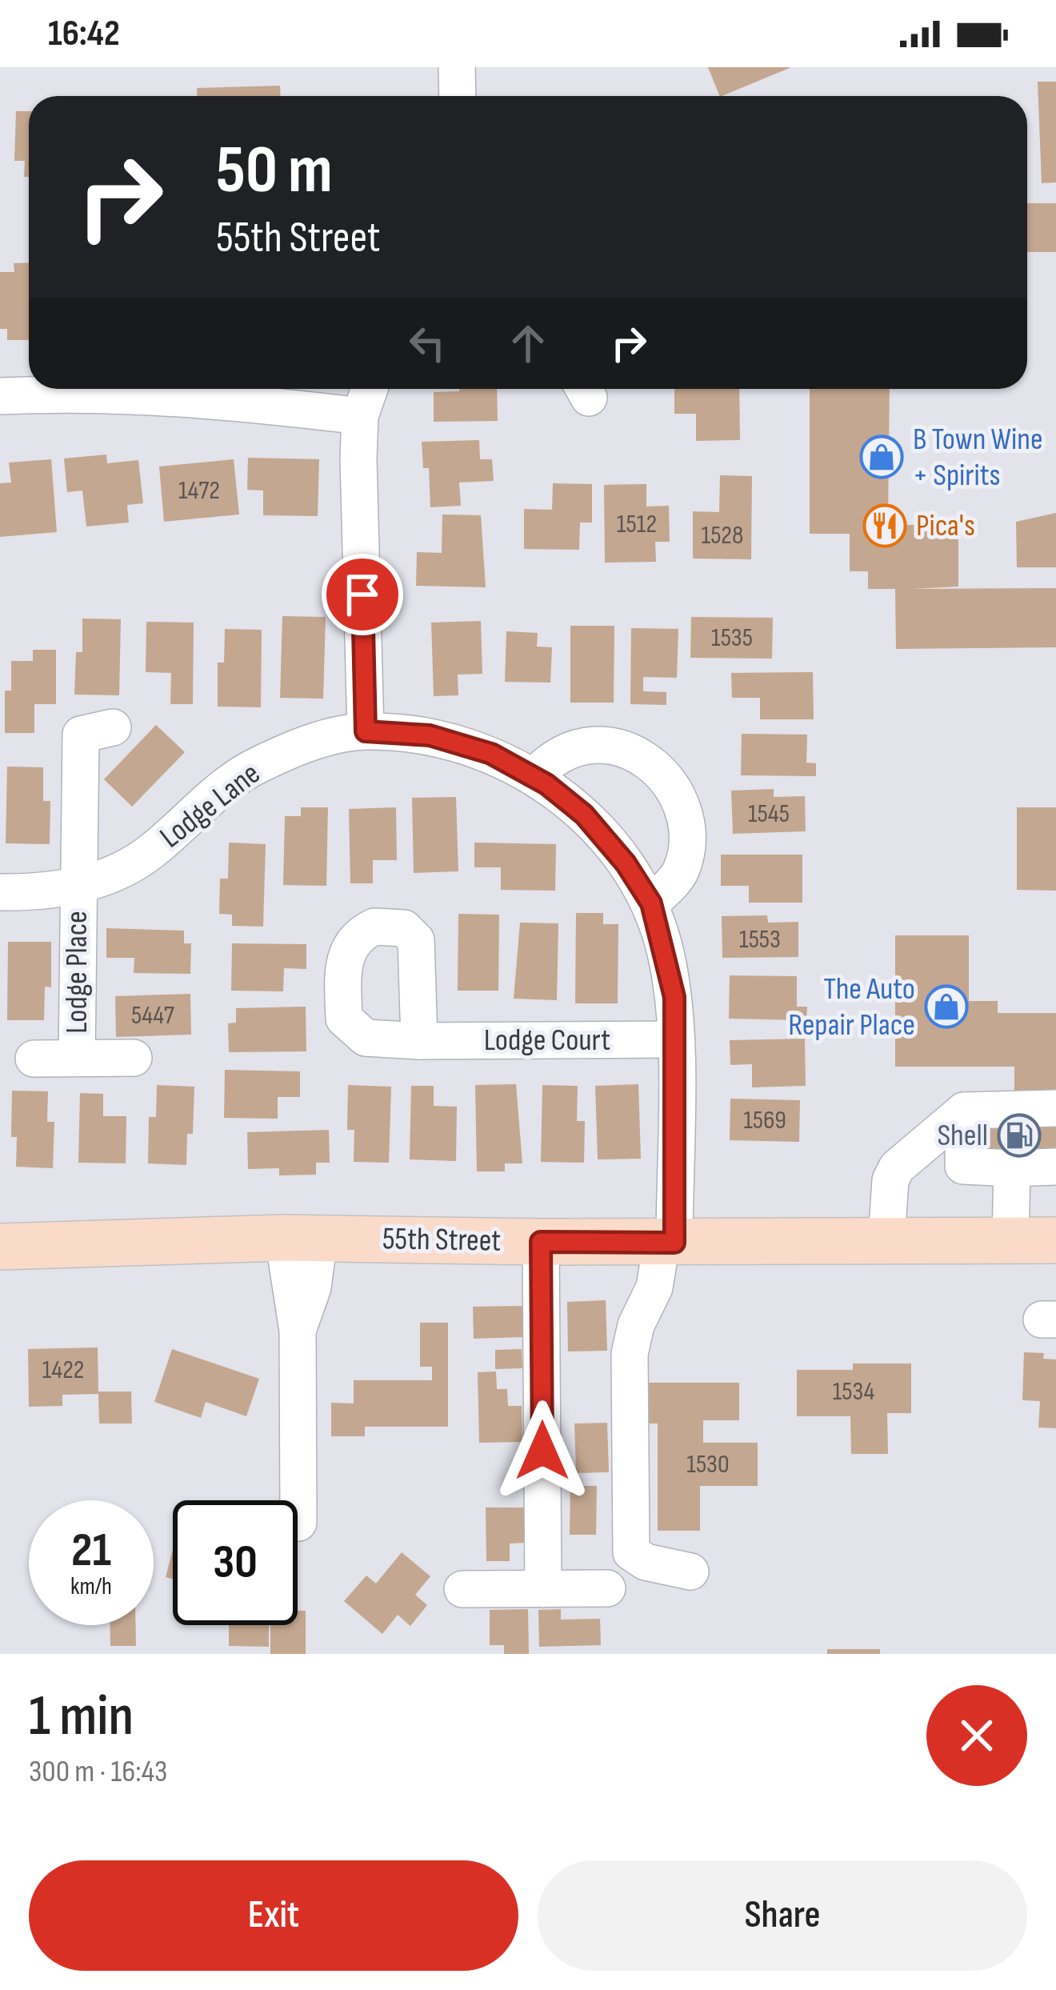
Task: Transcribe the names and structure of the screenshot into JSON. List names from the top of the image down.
{
  "streets": {
    "main road": ["55th Street"],
    "street": ["Lodge Lane", "Lodge Place", "Lodge Court"]
  },
  "crossings": [
    ["Lodge Lane", "Lodge Place"],
    ["Lodge Lane", "Lodge Court"],
    ["Lodge Lane", "55th Street"]
  ],
  "places": {
    "shop": ["B Town Wine + Spirits", "The Auto Repair Place"],
    "restaurant": ["Pica's"],
    "fuel station": ["Shell"]
  },
  "house_numbers": [
    "1472",
    "1512",
    "1528",
    "1535",
    "1545",
    "1553",
    "5447",
    "1569",
    "1422",
    "1534",
    "1530"
  ],
  "page": {
    "status": "16:42",
    "turn": ["50 m", "55th Street"],
    "speed": "21 km/h",
    "limit": "30",
    "heading": ["1 min", "300 m · 16:43"],
    "buttons": ["Exit", "Share"]
  }
}
